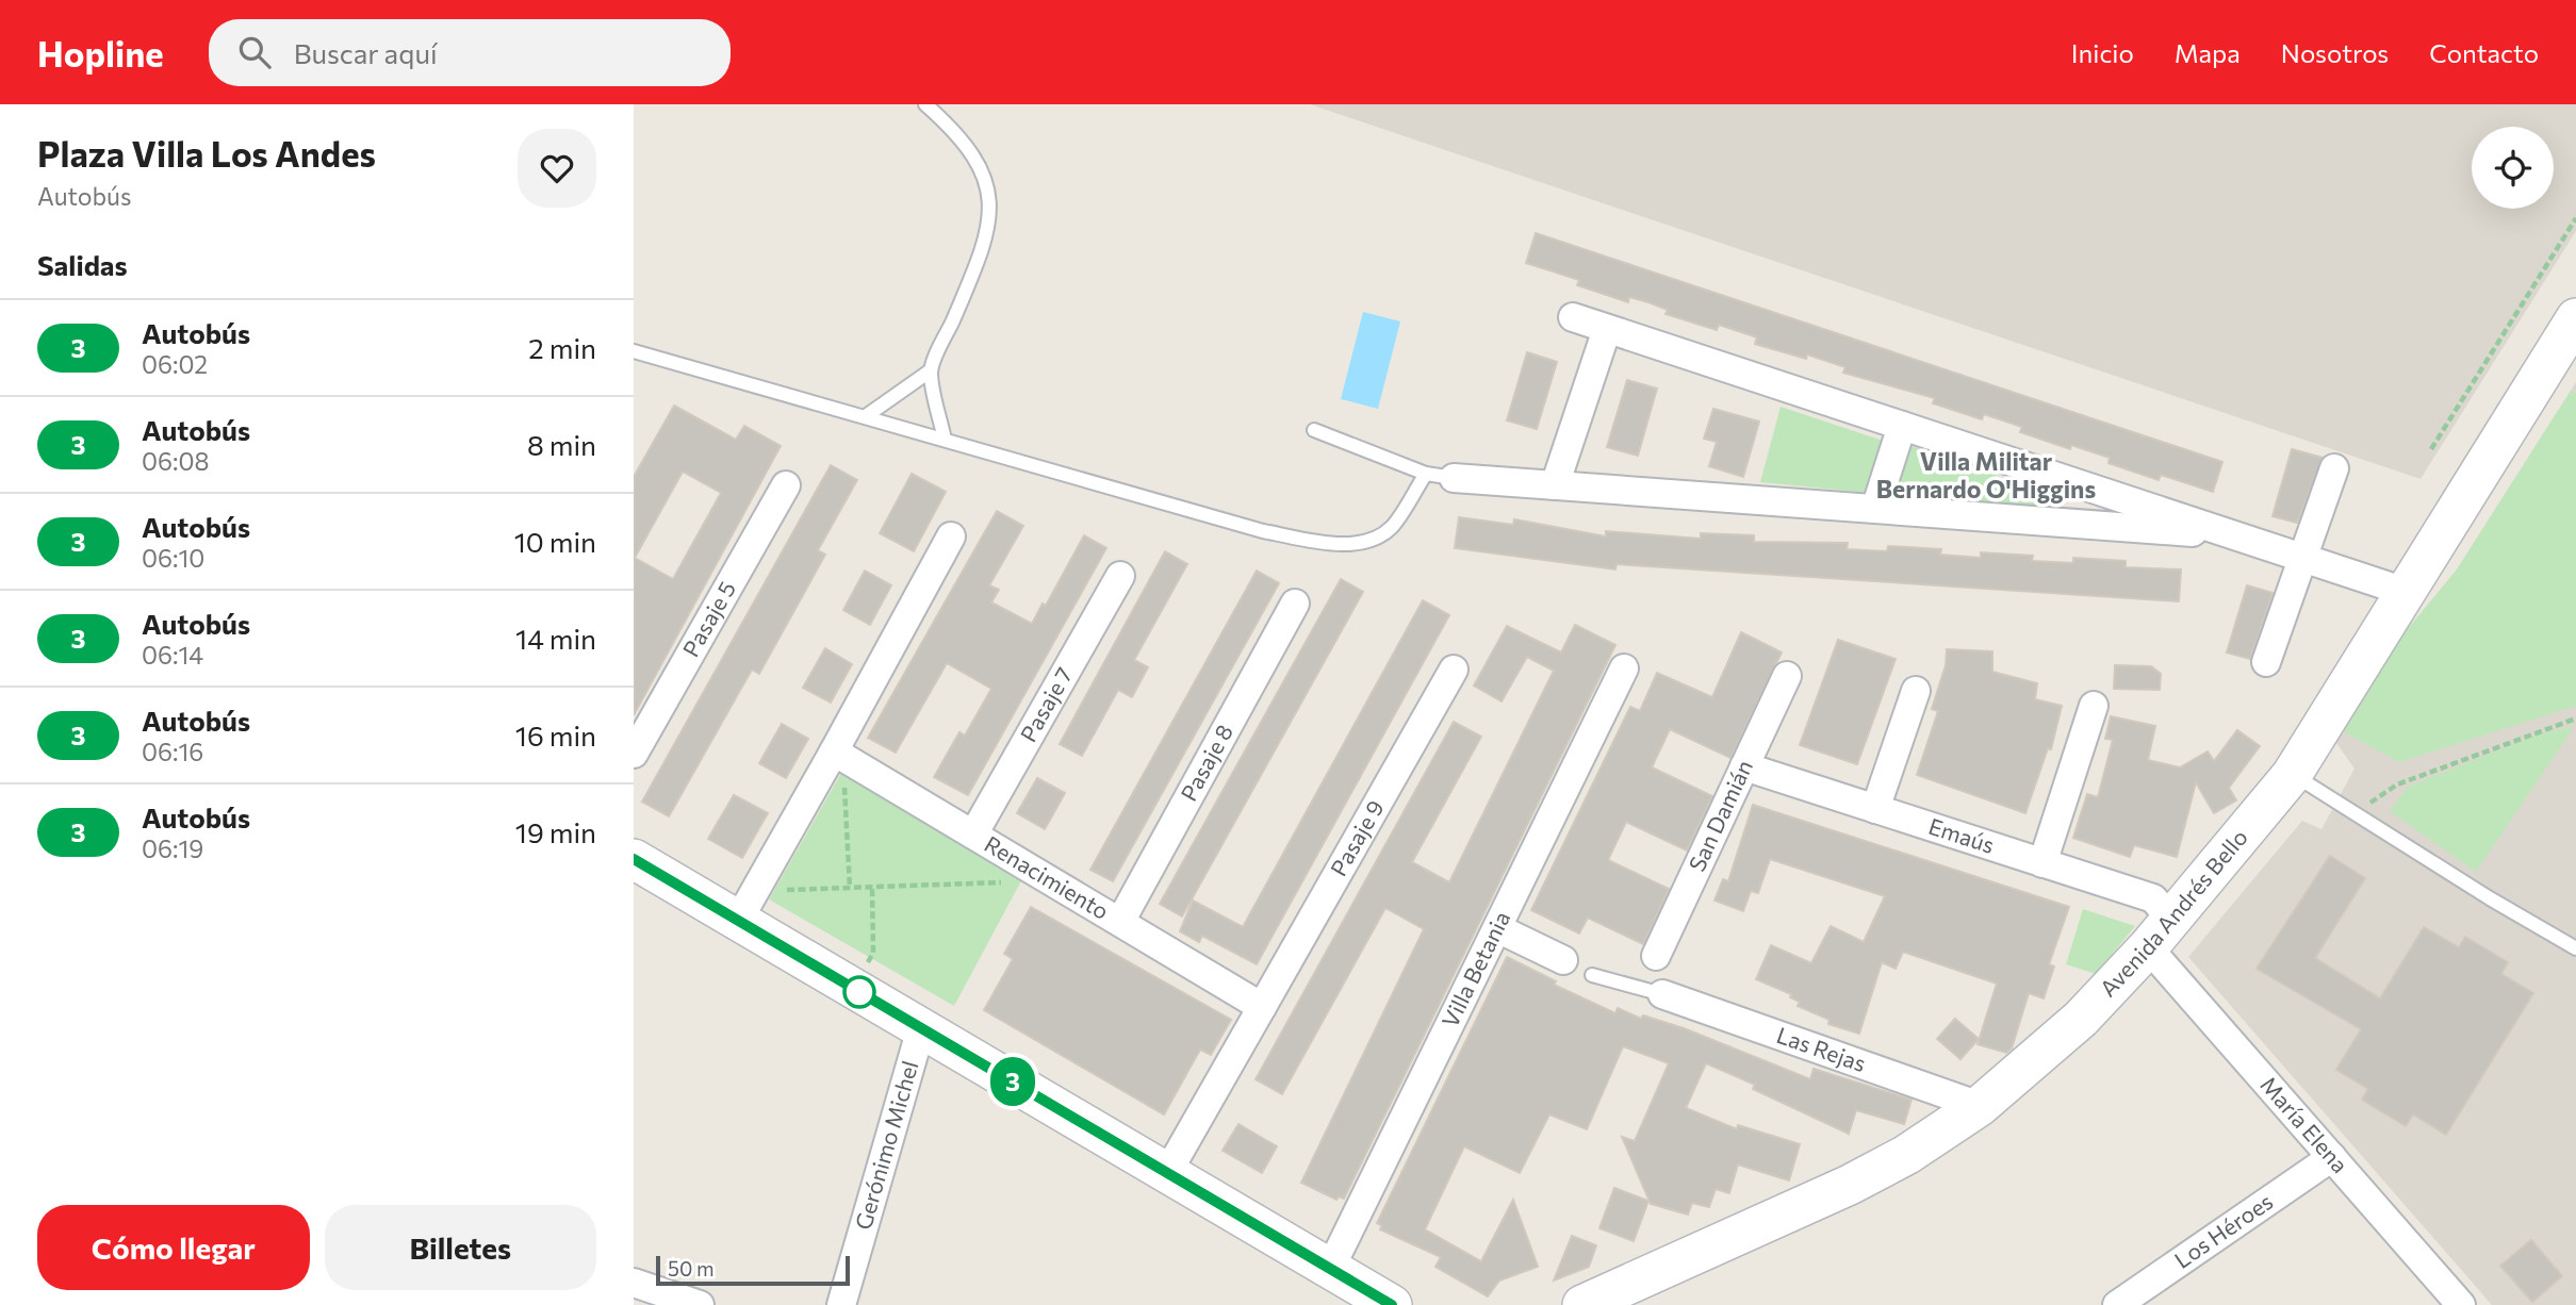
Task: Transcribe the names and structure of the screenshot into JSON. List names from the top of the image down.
{
  "streets": {
    "main road": ["Avenida Andrés Bello"],
    "street": [
      "Pasaje 5",
      "Pasaje 7",
      "Pasaje 8",
      "San Damián",
      "Emaús",
      "Pasaje 9",
      "Renacimiento",
      "Villa Betania",
      "Las Rejas",
      "María Elena",
      "Gerónimo Michel",
      "Los Héroes"
    ]
  },
  "crossings": [
    ["Pasaje 7", "Renacimiento"],
    ["Pasaje 8", "Renacimiento"],
    ["San Damián", "Emaús"],
    ["Emaús", "Avenida Andrés Bello"],
    ["Emaús", "María Elena"],
    ["Pasaje 9", "Renacimiento"],
    ["Avenida Andrés Bello", "Las Rejas"],
    ["Avenida Andrés Bello", "María Elena"],
    ["María Elena", "Los Héroes"]
  ],
  "districts": ["Villa Militar Bernardo O'Higgins"],
  "lines": ["bus line 3"],
  "scale_bar": "50 m",
  "page": {
    "header": "Hopline",
    "search": "Buscar aquí",
    "nav": [
      "Inicio",
      "Mapa",
      "Nosotros",
      "Contacto"
    ],
    "heading": [
      ["Plaza Villa Los Andes", "Autobús"],
      "Salidas"
    ],
    "on_map": "3",
    "list": [
      {
        "mark": "3",
        "name": "Autobús",
        "note": "06:02",
        "value": "2 min"
      },
      {
        "mark": "3",
        "name": "Autobús",
        "note": "06:08",
        "value": "8 min"
      },
      {
        "mark": "3",
        "name": "Autobús",
        "note": "06:10",
        "value": "10 min"
      },
      {
        "mark": "3",
        "name": "Autobús",
        "note": "06:14",
        "value": "14 min"
      },
      {
        "mark": "3",
        "name": "Autobús",
        "note": "06:16",
        "value": "16 min"
      },
      {
        "mark": "3",
        "name": "Autobús",
        "note": "06:19",
        "value": "19 min"
      }
    ],
    "buttons": ["Cómo llegar", "Billetes"],
    "scale": "50 m"
  }
}
